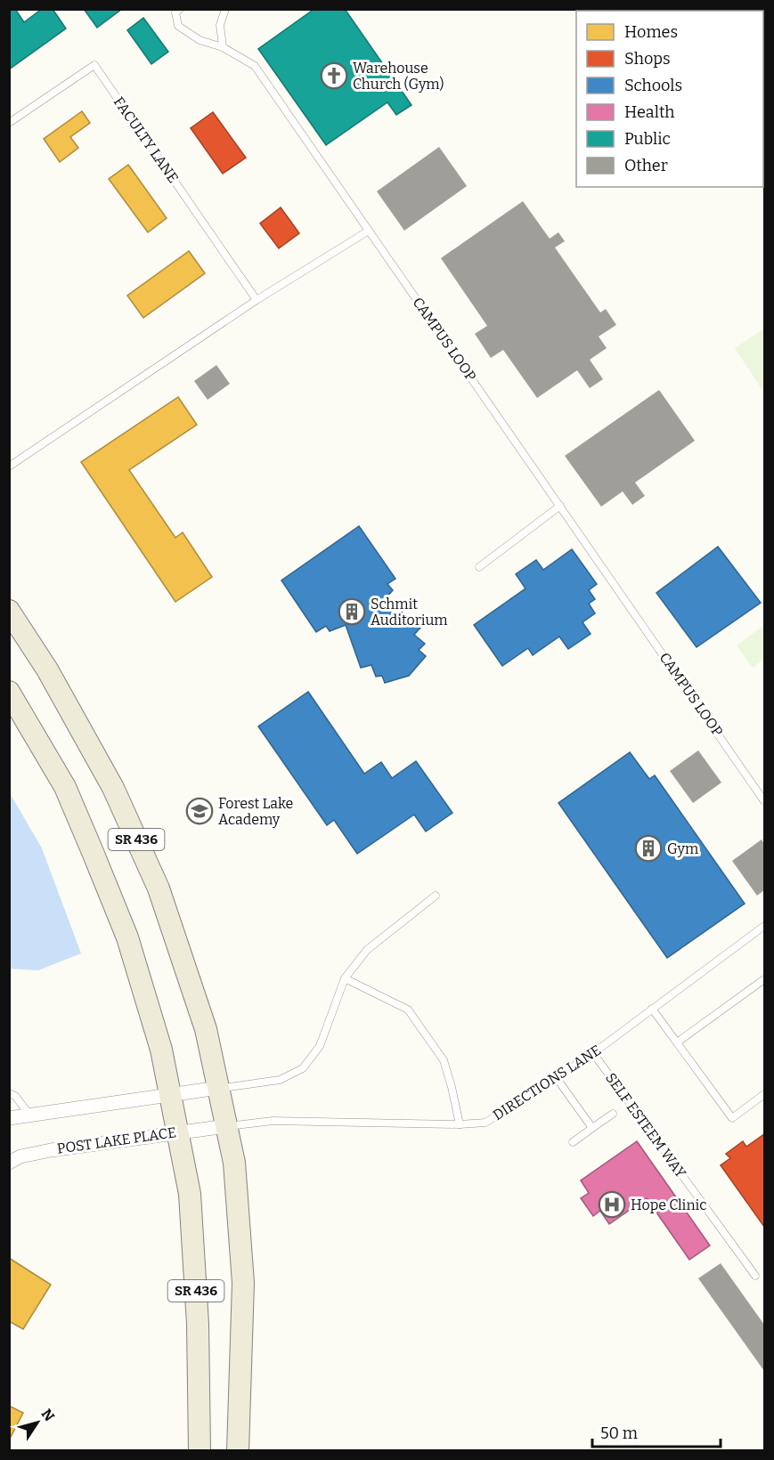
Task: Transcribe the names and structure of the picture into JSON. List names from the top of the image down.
{
  "streets": {
    "main road": ["SR 436"],
    "street": ["POST LAKE PLACE"],
    "lane": [
      "FACULTY LANE",
      "CAMPUS LOOP",
      "DIRECTIONS LANE",
      "SELF ESTEEM WAY"
    ]
  },
  "crossings": [
    ["SR 436", "DIRECTIONS LANE"],
    ["SR 436", "POST LAKE PLACE"],
    ["DIRECTIONS LANE", "SELF ESTEEM WAY"],
    ["DIRECTIONS LANE", "POST LAKE PLACE"]
  ],
  "places": {
    "church": ["Warehouse Church (Gym)"],
    "building": ["Schmit Auditorium", "Gym"],
    "school or university": ["Forest Lake Academy"],
    "hospital": ["Hope Clinic"]
  },
  "legend": [
    "Homes",
    "Shops",
    "Schools",
    "Health",
    "Public",
    "Other"
  ],
  "scale_bar": "50 m",
  "north": "top right"
}
